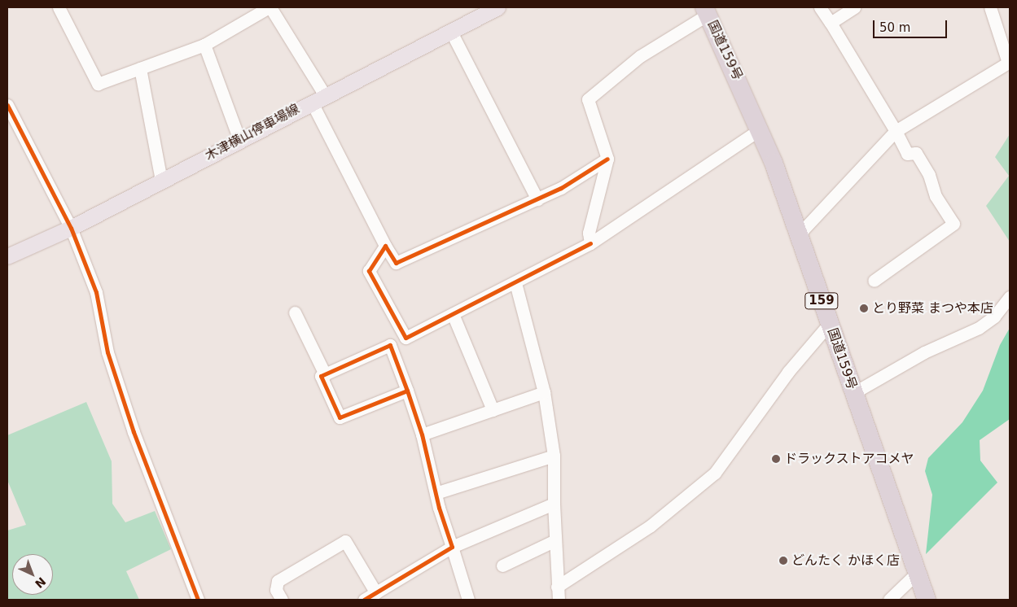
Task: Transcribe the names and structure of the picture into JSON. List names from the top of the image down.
{
  "streets": {
    "highway": ["国道159号", "159"],
    "main road": ["木津横山停車場線"]
  },
  "places": ["とり野菜 まつや本店", "ドラックストアコメヤ", "どんたく かほく店"],
  "scale_bar": "50 m",
  "north": "bottom right"
}
